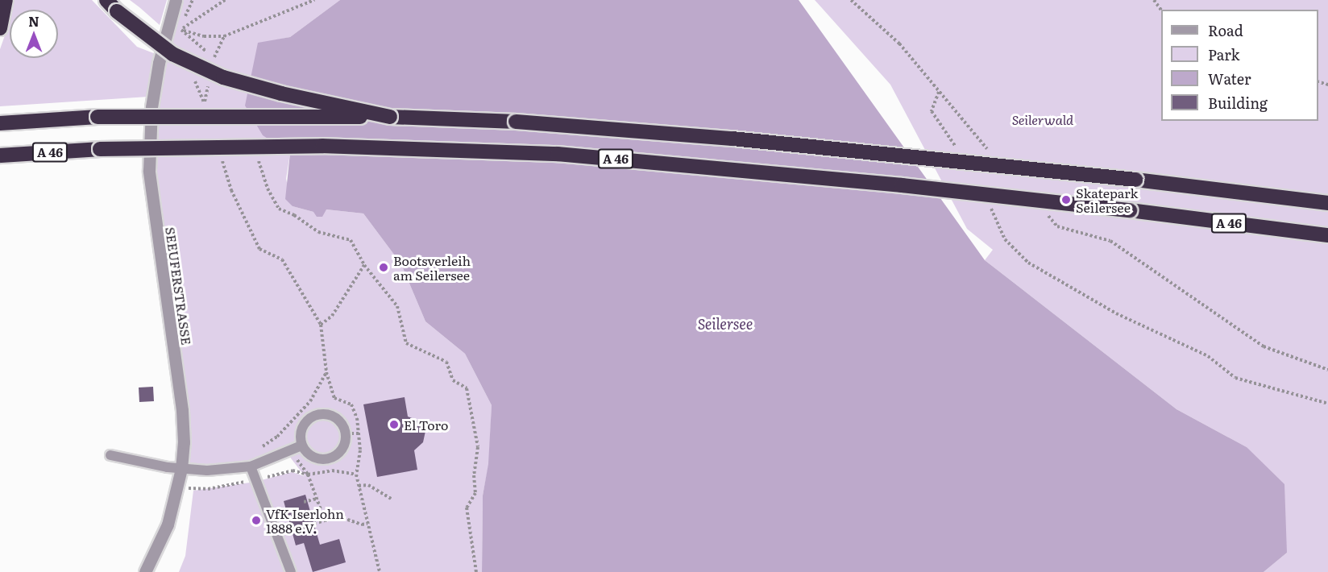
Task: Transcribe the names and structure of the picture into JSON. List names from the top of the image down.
{
  "streets": {
    "highway": ["A 46"],
    "street": ["SEEUFERSTRASSE"]
  },
  "water": ["Seilersee"],
  "parks": ["Seilerwald"],
  "places": [
    "Skatepark Seilersee",
    "Bootsverleih am Seilersee",
    "El Toro",
    "VfK Iserlohn 1888 e.V."
  ],
  "legend": [
    "Road",
    "Park",
    "Water",
    "Building"
  ],
  "north": "top"
}
